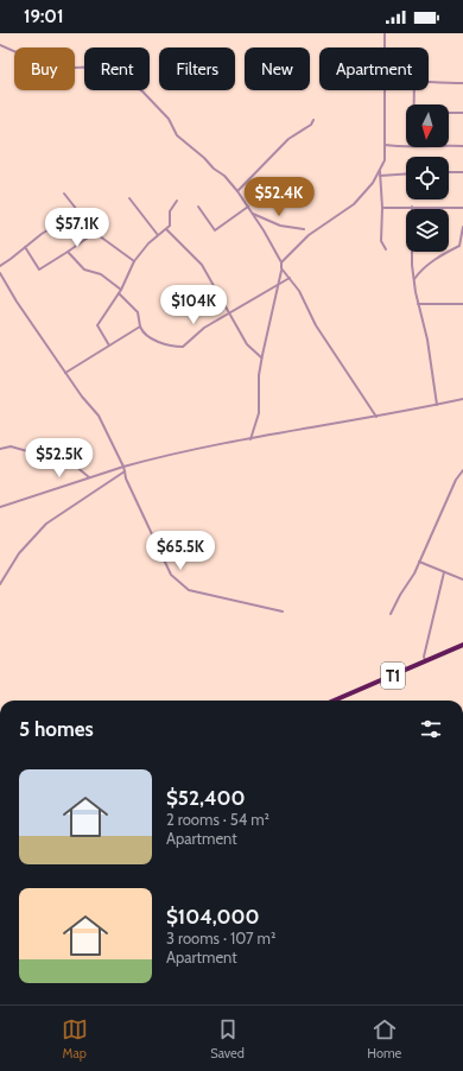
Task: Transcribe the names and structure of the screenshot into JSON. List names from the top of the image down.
{
  "streets": {
    "highway": ["T1"]
  },
  "north": "bottom",
  "page": {
    "status": "19:01",
    "chip": [
      "Buy",
      "Rent",
      "Filters",
      "New",
      "Apartment"
    ],
    "price": [
      "$52.4K",
      "$57.1K",
      "$104K",
      "$52.5K",
      "$65.5K"
    ],
    "heading": "5 homes",
    "list": [
      {
        "name": "$52,400",
        "note": "2 rooms · 54 m² · Apartment"
      },
      {
        "name": "$104,000",
        "note": "3 rooms · 107 m² · Apartment"
      }
    ],
    "tabs": ["Map", "Saved", "Home"]
  }
}
